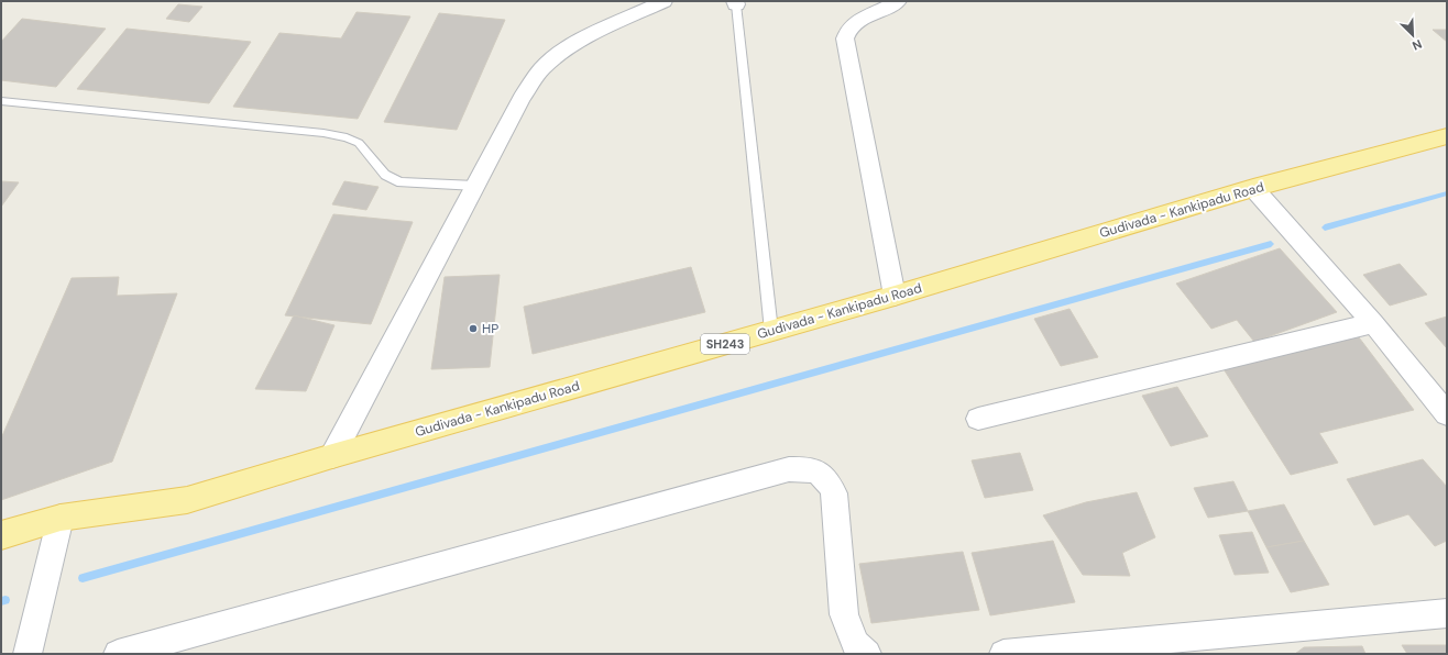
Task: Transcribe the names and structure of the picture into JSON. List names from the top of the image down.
{
  "streets": {
    "main road": ["Gudivada - Kankipadu Road", "SH243"]
  },
  "places": ["HP"],
  "north": "bottom right"
}
